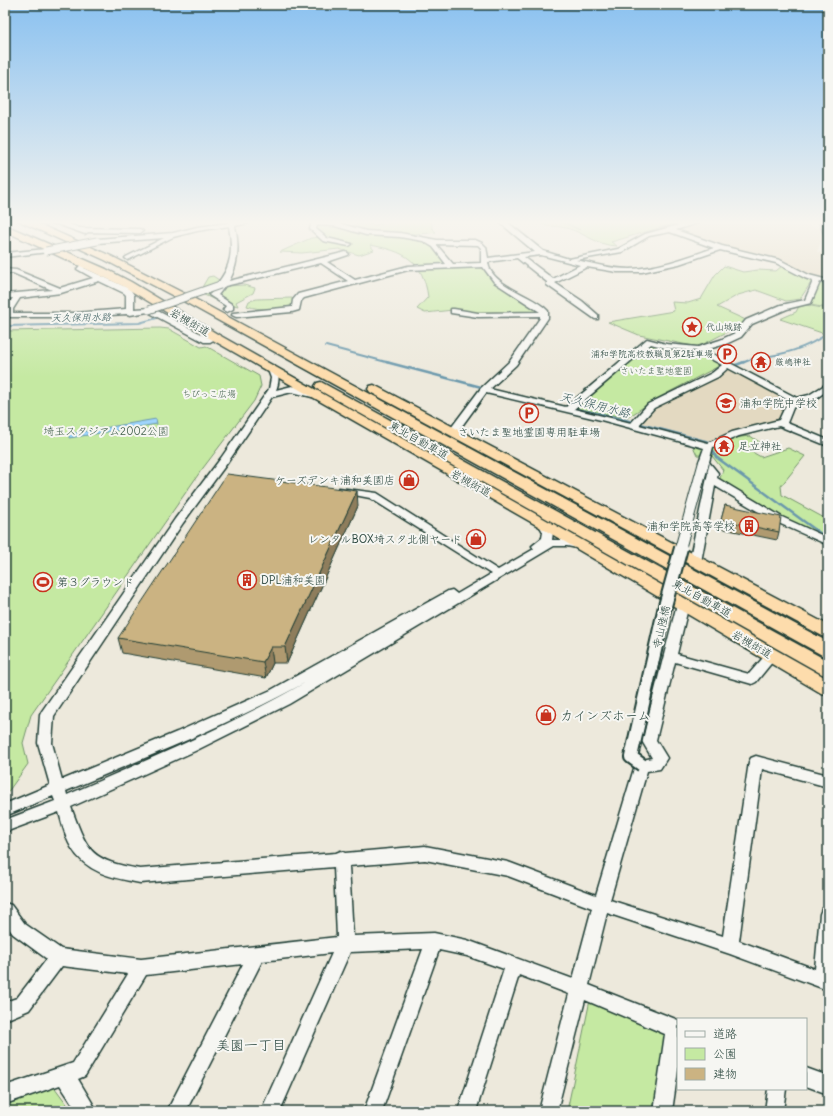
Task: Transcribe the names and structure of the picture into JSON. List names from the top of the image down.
{
  "streets": {
    "highway": ["岩槻街道", "東北自動車道"],
    "street": ["寺山陸橋"]
  },
  "districts": ["美園一丁目"],
  "water": ["天久保用水路"],
  "parks": ["さいたま聖地霊園", "ちびっこ広場", "埼玉スタジアム2002公園"],
  "places": {
    "place": ["代山城跡"],
    "parking": ["浦和学院高校教職員第2駐車場", "さいたま聖地霊園専用駐車場"],
    "temple": ["厳嶋神社", "足立神社"],
    "school or university": ["浦和学院中学校"],
    "shop": ["ケーズデンキ浦和美園店", "レンタルBOX埼スタ北側ヤード", "カインズホーム"],
    "building": ["浦和学院高等学校", "DPL浦和美園"],
    "sports": ["第３グラウンド"]
  },
  "legend": ["道路", "公園", "建物"]
}
